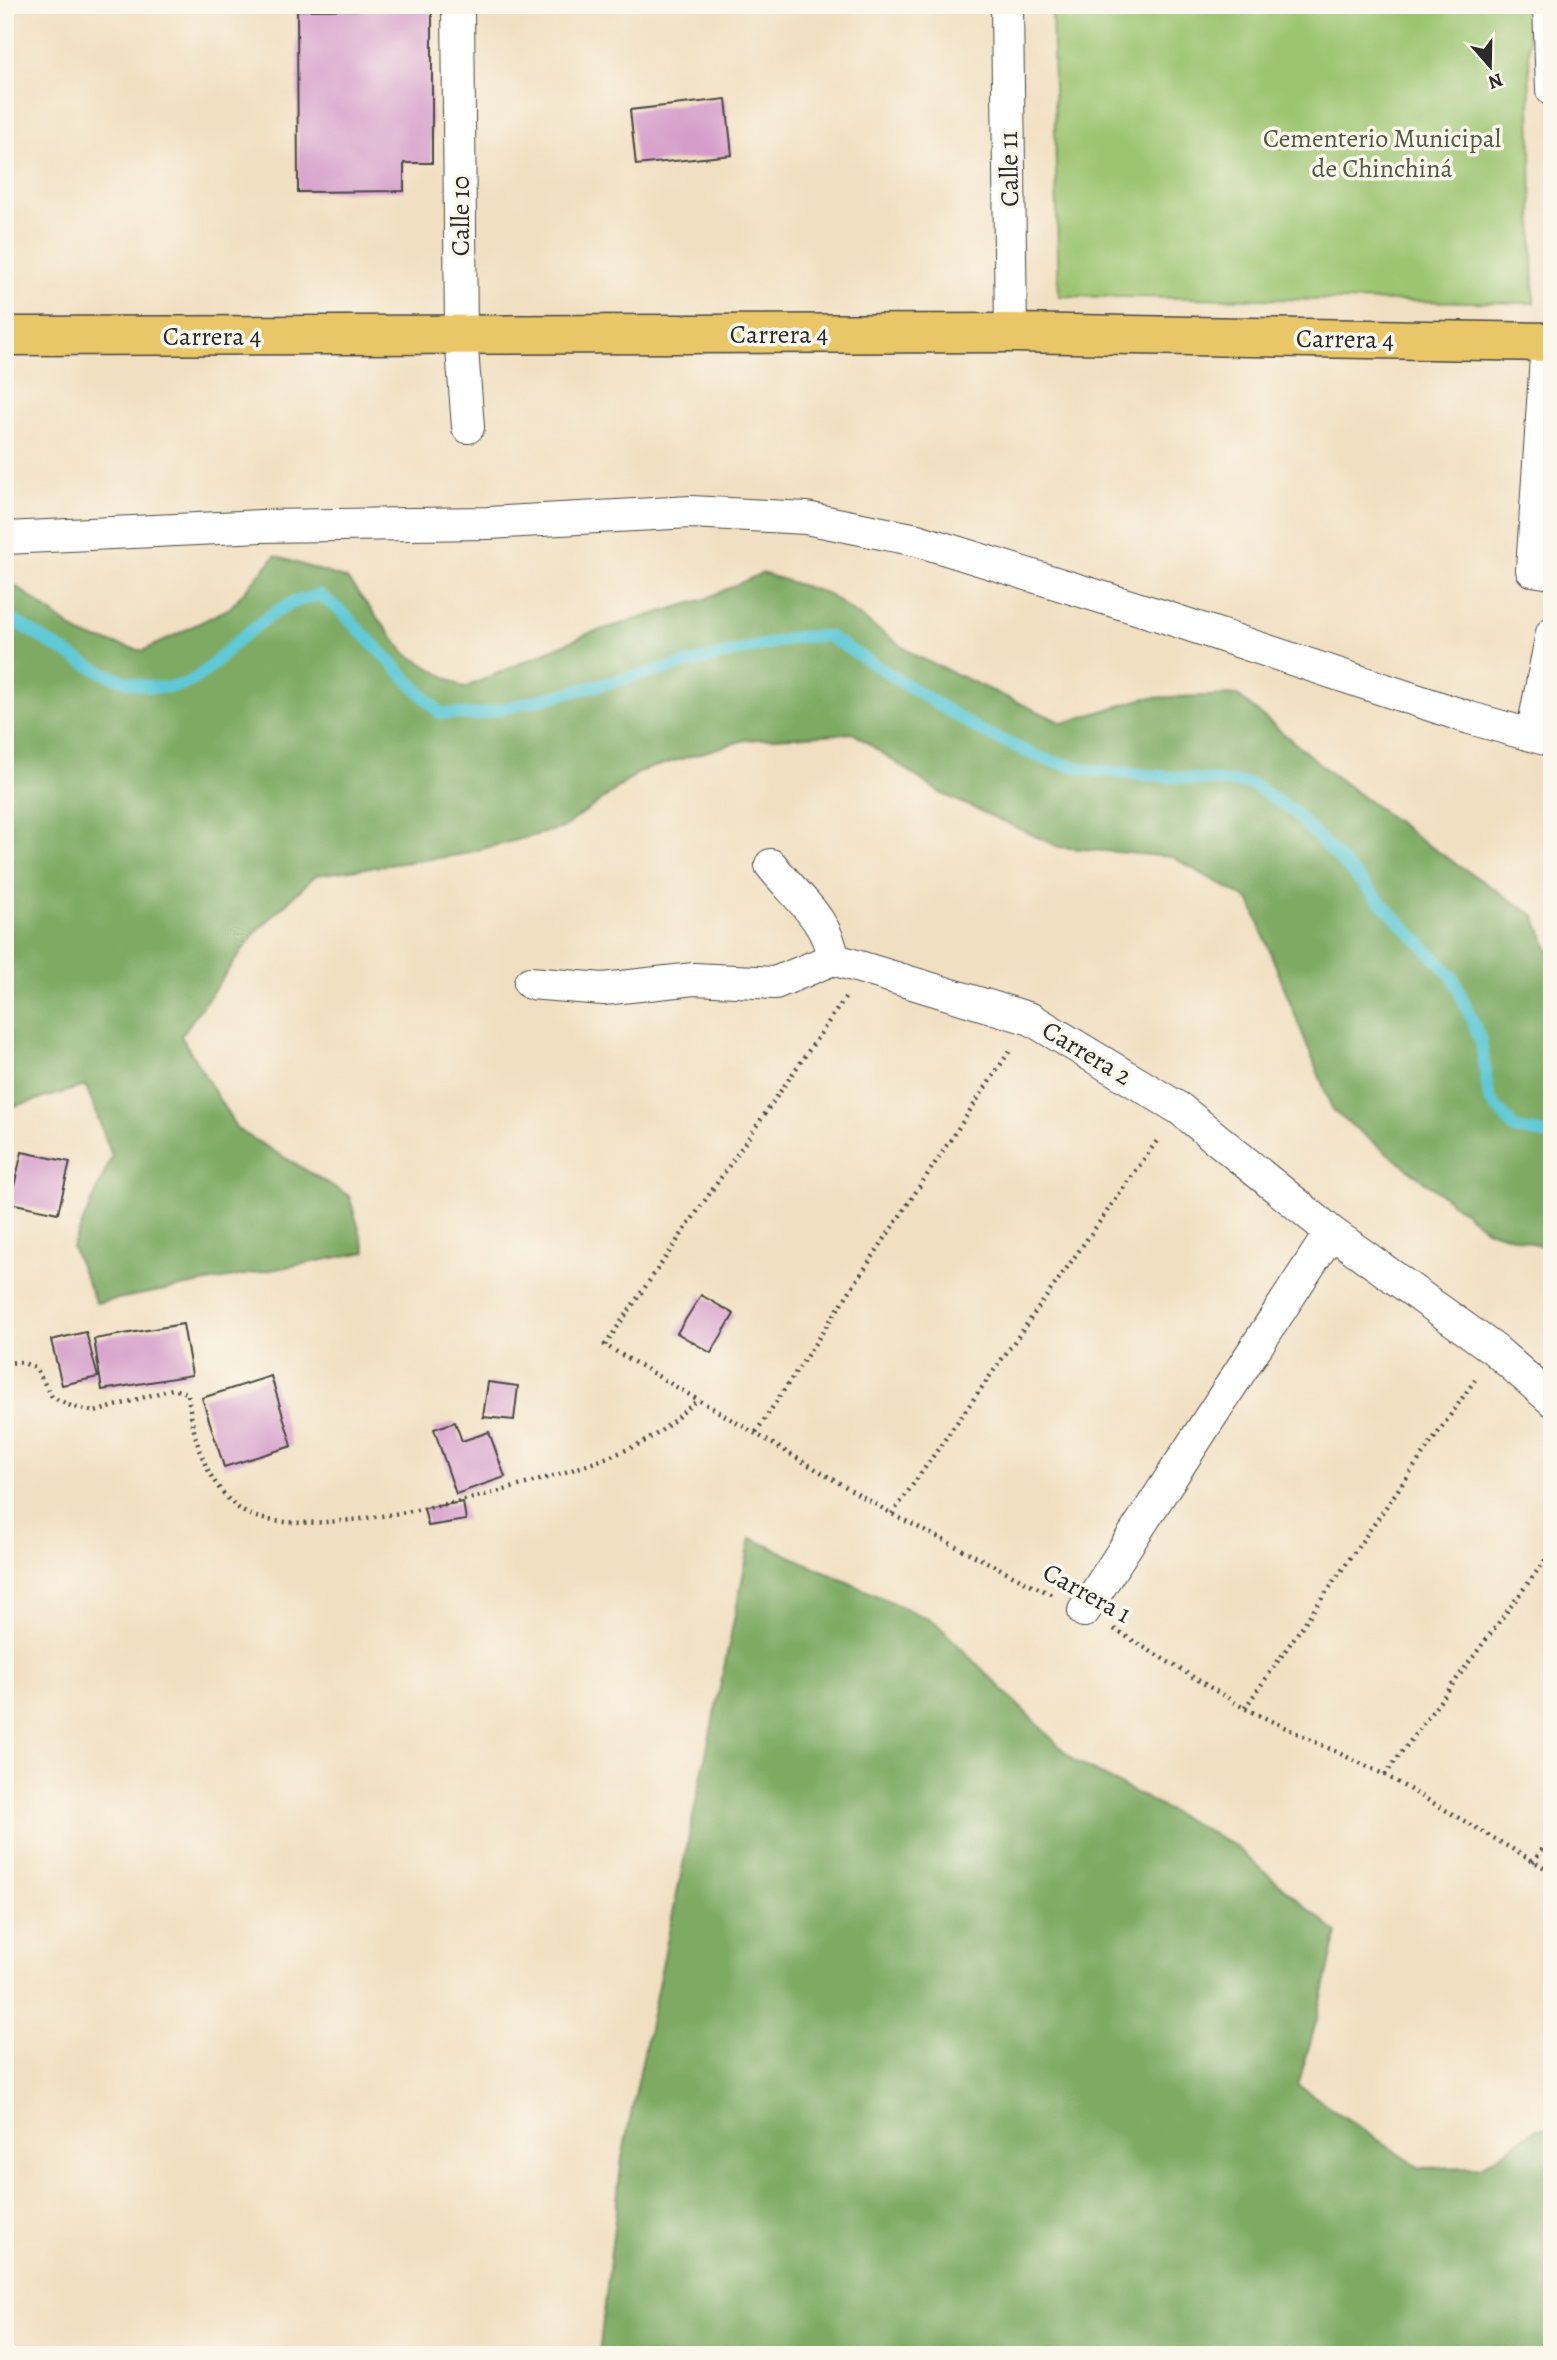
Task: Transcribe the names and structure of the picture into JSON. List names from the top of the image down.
{
  "streets": {
    "main road": ["Carrera 4"],
    "street": ["Calle 11", "Calle 10", "Carrera 2"],
    "path": ["Carrera 1"]
  },
  "crossings": [
    ["Calle 11", "Carrera 4"],
    ["Calle 10", "Carrera 4"],
    ["Carrera 2", "Carrera 1"]
  ],
  "parks": ["Cementerio Municipal de Chinchiná"],
  "north": "bottom"
}
